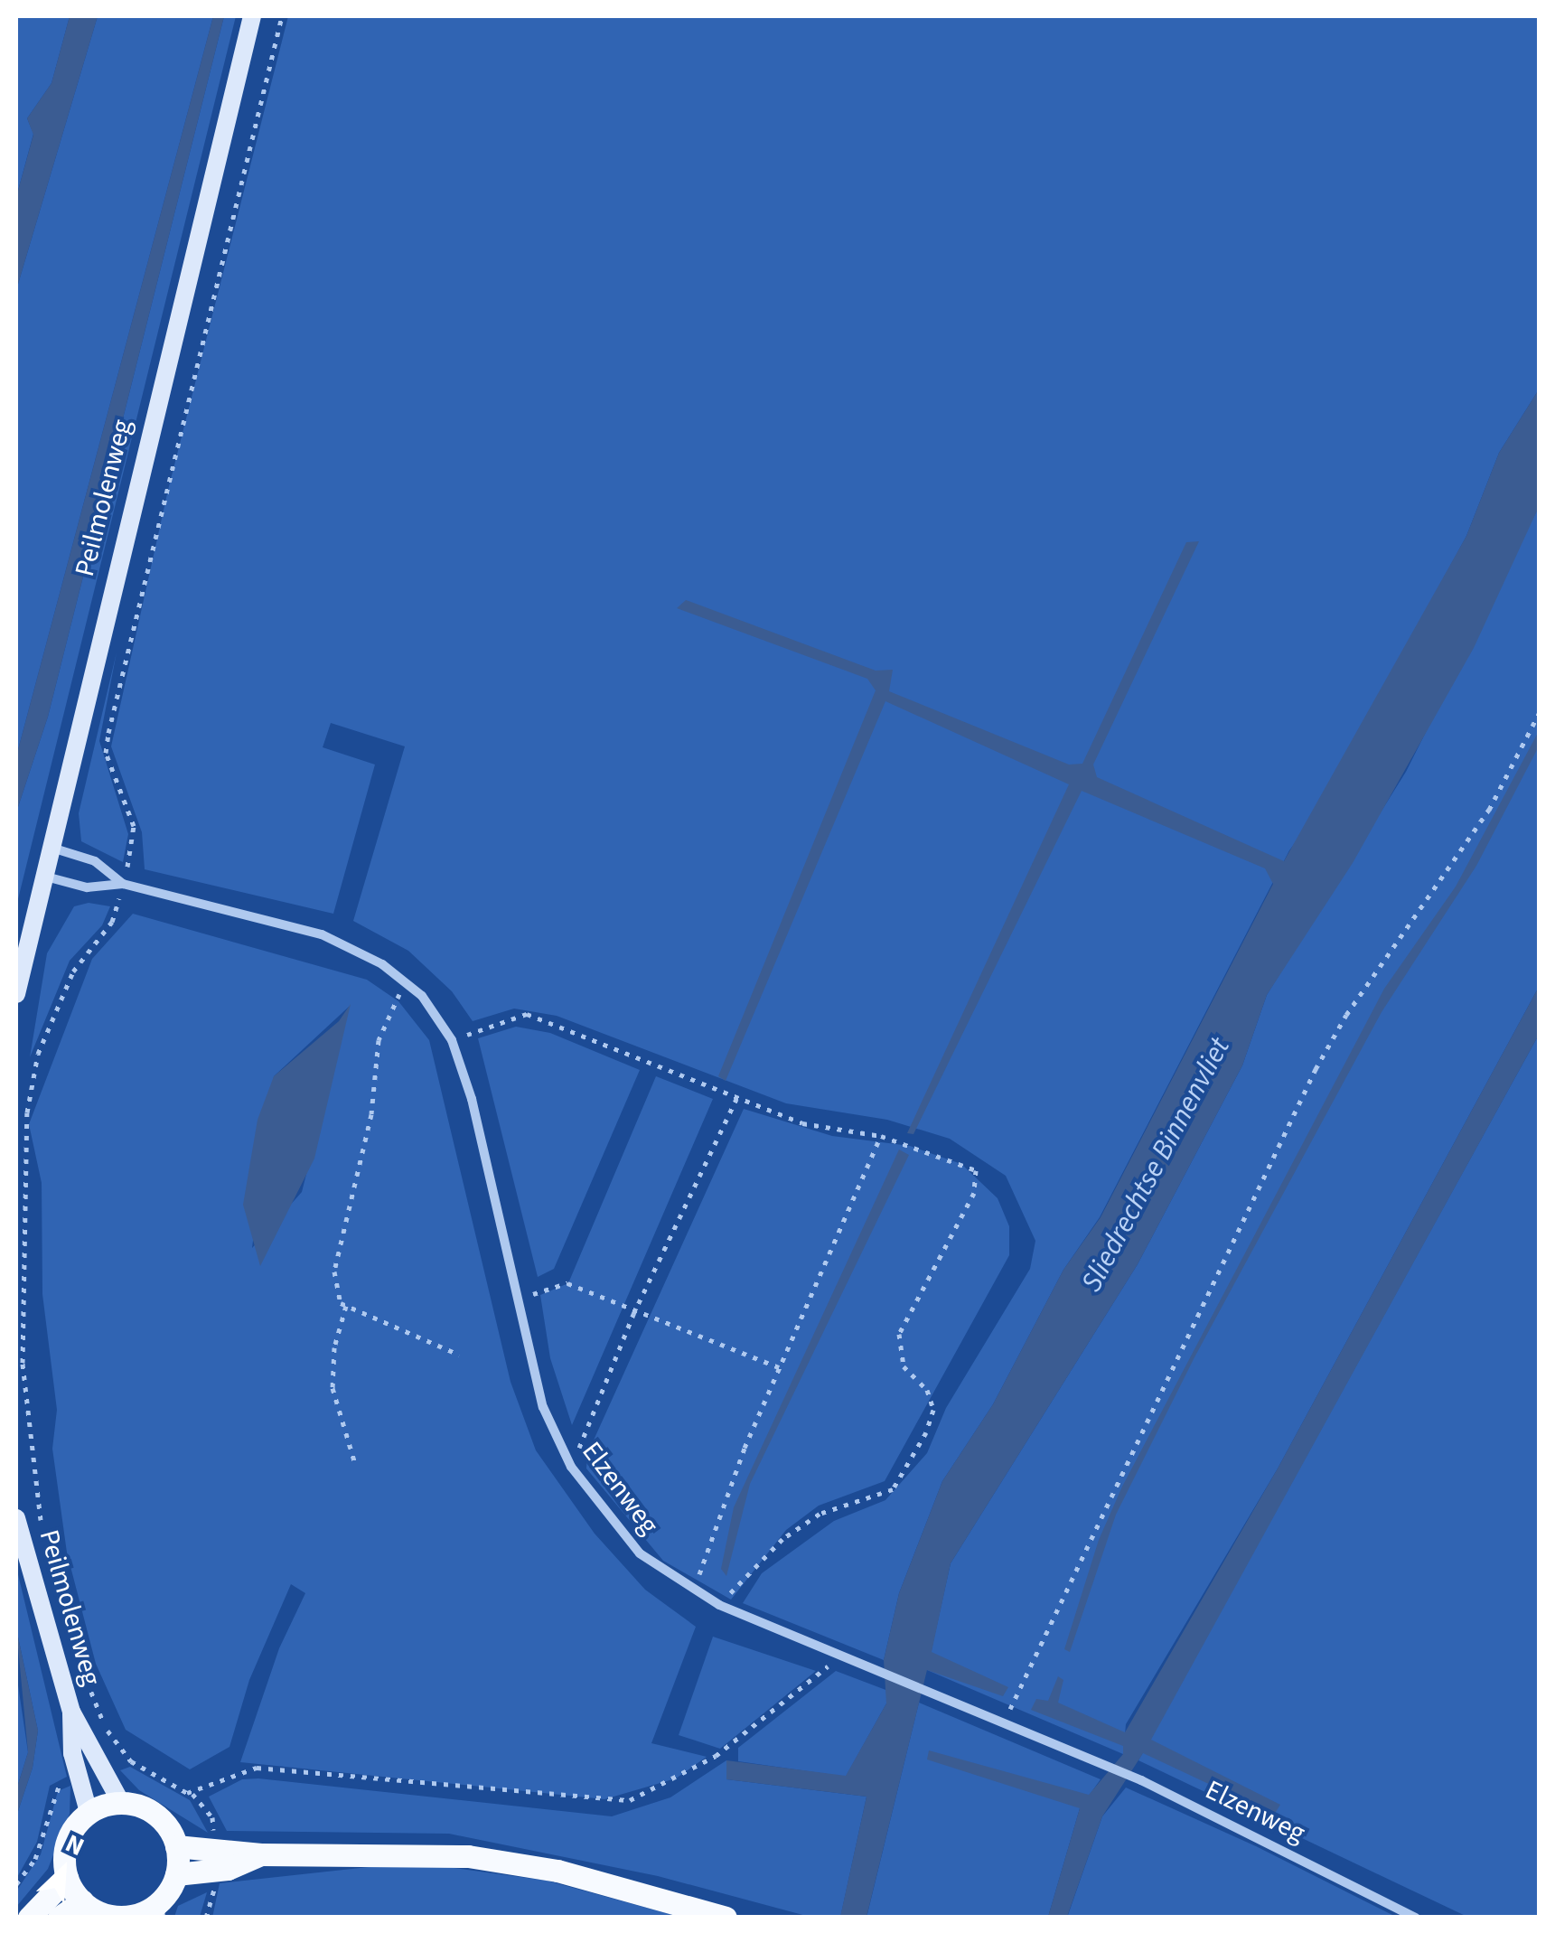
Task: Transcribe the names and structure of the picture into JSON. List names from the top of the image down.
{
  "streets": {
    "main road": ["Peilmolenweg"],
    "street": ["Elzenweg"]
  },
  "crossings": [
    ["Peilmolenweg", "Elzenweg"]
  ],
  "water": ["Sliedrechtse Binnenvliet"],
  "north": "top right"
}
